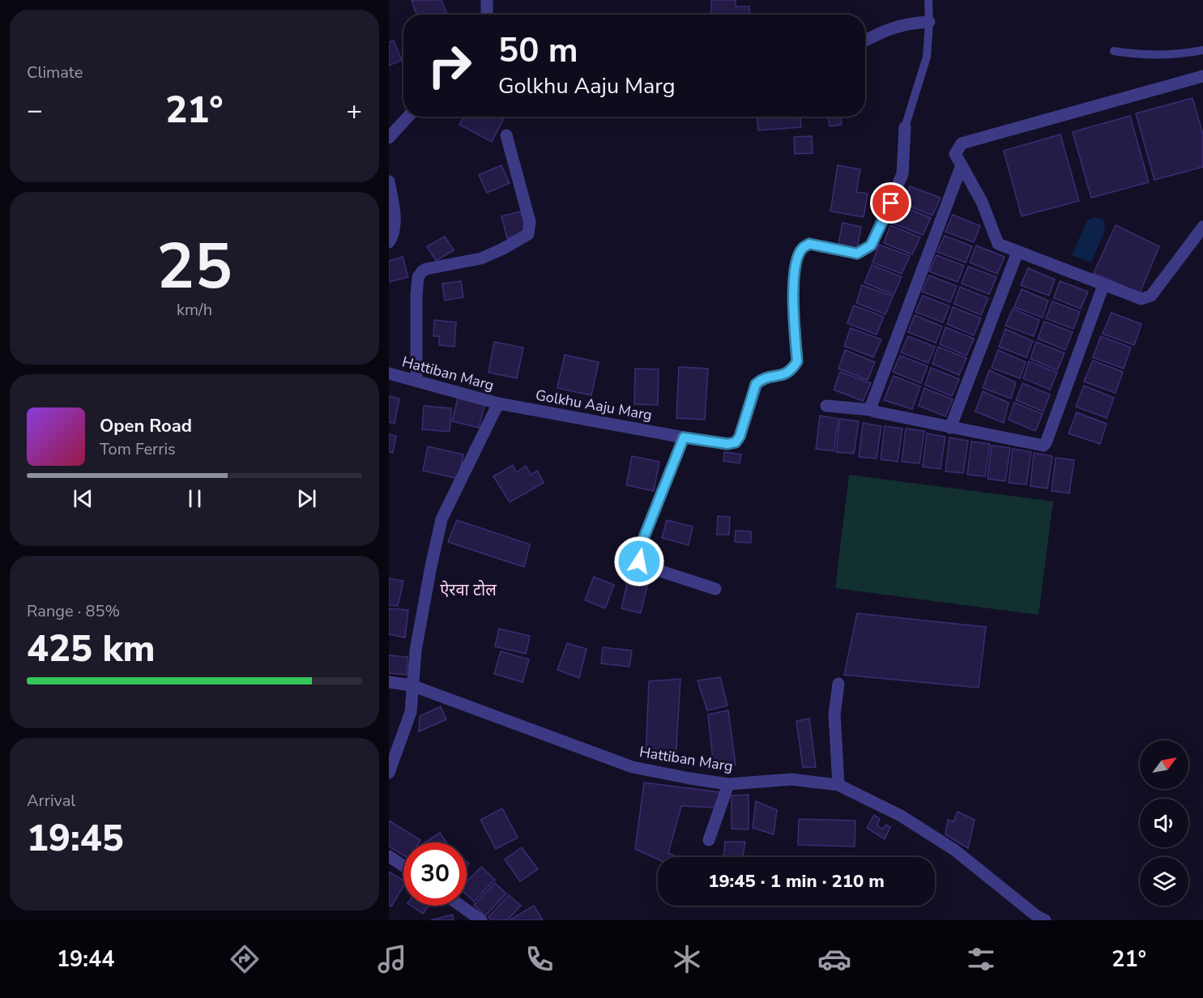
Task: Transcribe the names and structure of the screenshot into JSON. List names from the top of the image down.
{
  "streets": {
    "street": ["Hattiban Marg", "Golkhu Aaju Marg"]
  },
  "crossings": [
    ["Hattiban Marg", "Golkhu Aaju Marg"]
  ],
  "districts": ["ऐरवा टोल"],
  "north": "top right",
  "page": {
    "tile": [
      "Climate",
      ["25", "km/h"],
      ["Range · 85%", "425 km"],
      ["Arrival", "19:45"]
    ],
    "turn": ["50 m", "Golkhu Aaju Marg"],
    "heat": ["−", "21°", "+"],
    "song": ["Open Road", "Tom Ferris"],
    "limit": "30",
    "trip": "19:45 · 1 min · 210 m",
    "tabs": ["19:44", "21°"]
  }
}
